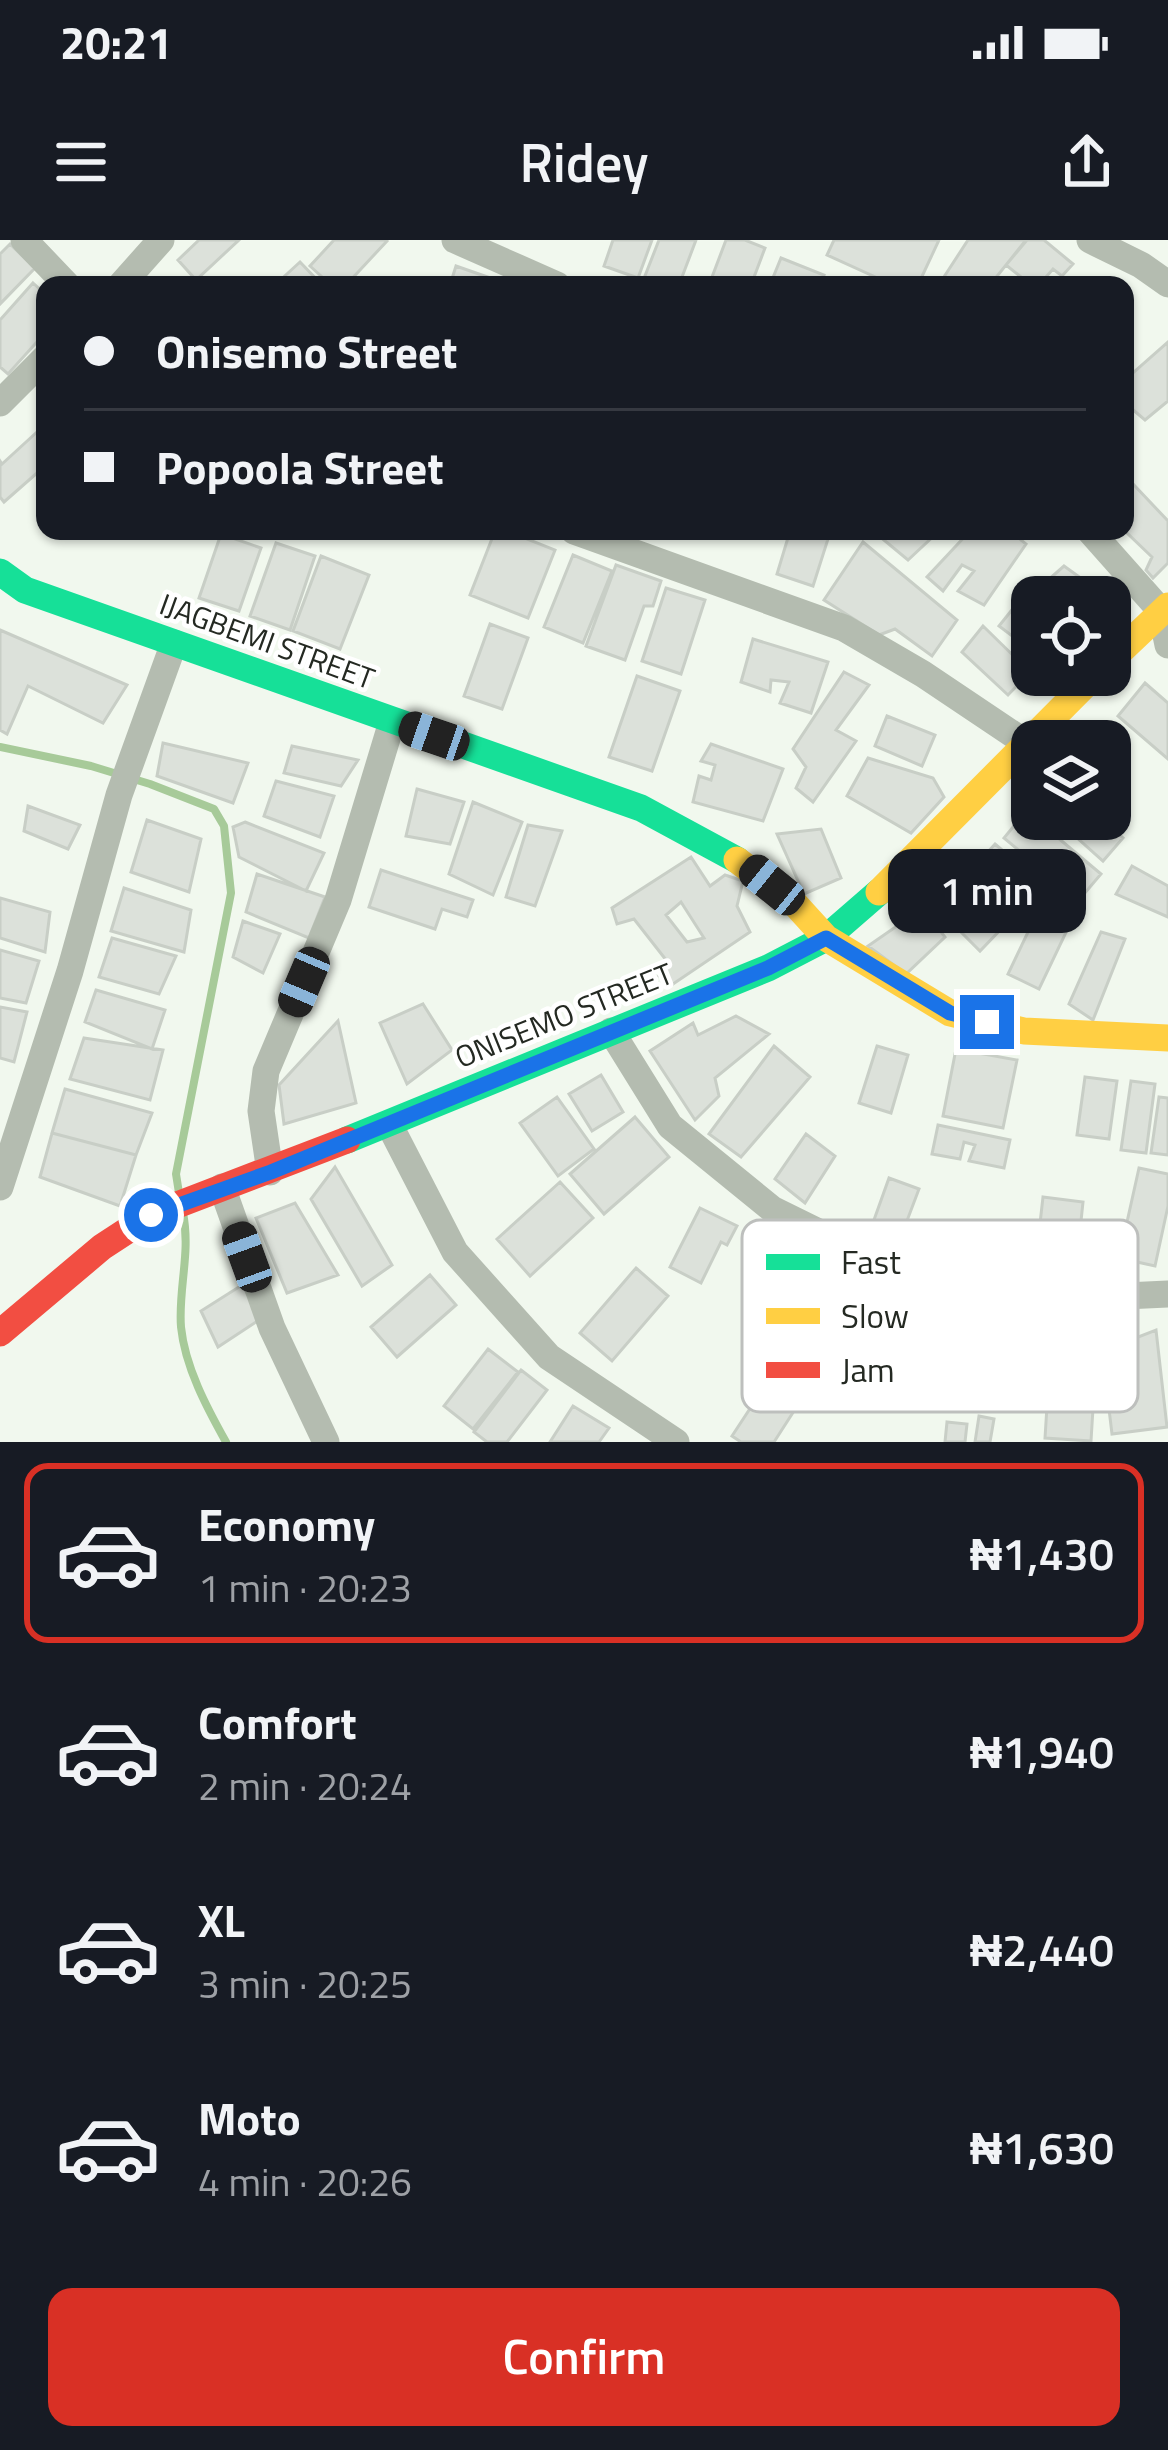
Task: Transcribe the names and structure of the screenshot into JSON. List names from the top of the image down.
{
  "streets": {
    "street": ["IJAGBEMI STREET", "ONISEMO STREET"]
  },
  "crossings": [
    ["IJAGBEMI STREET", "ONISEMO STREET"]
  ],
  "legend": ["Fast", "Slow", "Jam"],
  "page": {
    "status": "20:21",
    "header": "Ridey",
    "banner": ["Onisemo Street", "Popoola Street"],
    "bubble": "1 min",
    "list": [
      {
        "name": "Economy",
        "note": "1 min · 20:23",
        "value": "₦1,430"
      },
      {
        "name": "Comfort",
        "note": "2 min · 20:24",
        "value": "₦1,940"
      },
      {
        "name": "XL",
        "note": "3 min · 20:25",
        "value": "₦2,440"
      },
      {
        "name": "Moto",
        "note": "4 min · 20:26",
        "value": "₦1,630"
      }
    ],
    "buttons": "Confirm"
  }
}
